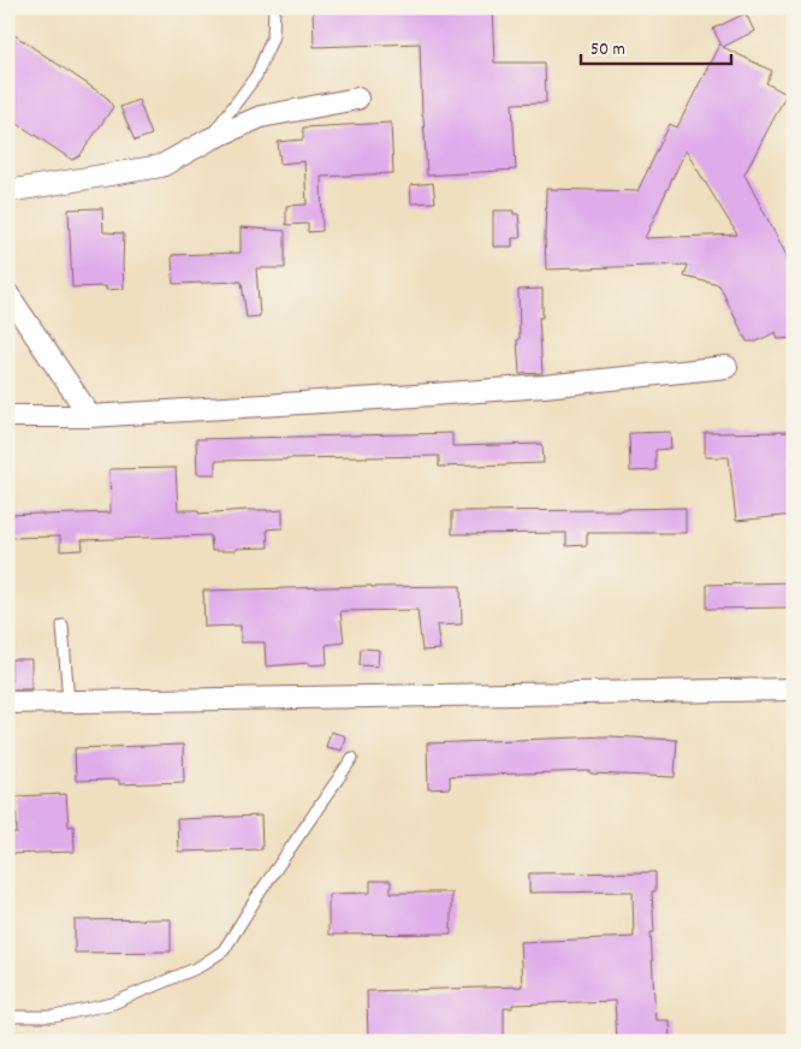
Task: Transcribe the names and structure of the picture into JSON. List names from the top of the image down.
{
  "scale_bar": "50 m"
}
